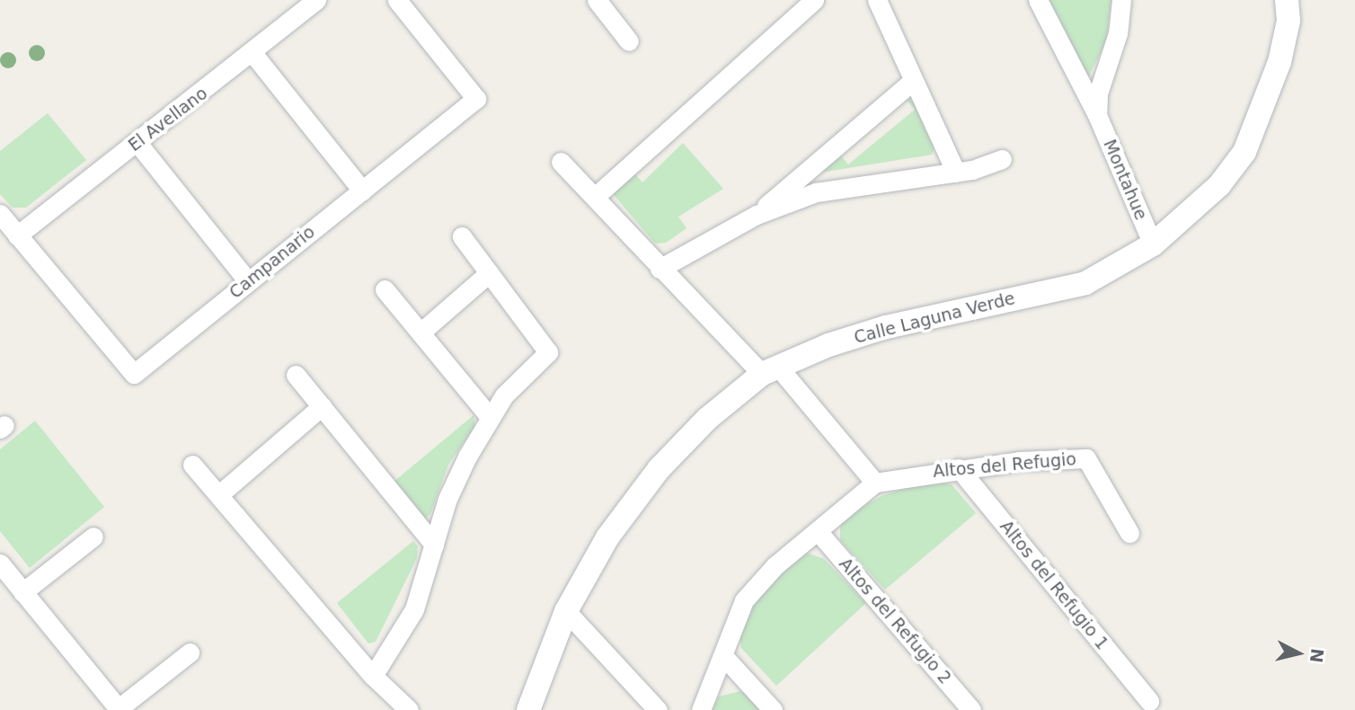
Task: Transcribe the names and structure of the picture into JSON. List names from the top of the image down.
{
  "streets": {
    "street": [
      "El Avellano",
      "Montahue",
      "Campanario",
      "Calle Laguna Verde",
      "Altos del Refugio",
      "Altos del Refugio 1",
      "Altos del Refugio 2"
    ]
  },
  "crossings": [
    ["El Avellano", "Campanario"],
    ["Montahue", "Calle Laguna Verde"],
    ["Altos del Refugio", "Altos del Refugio 1"]
  ],
  "north": "right"
}
